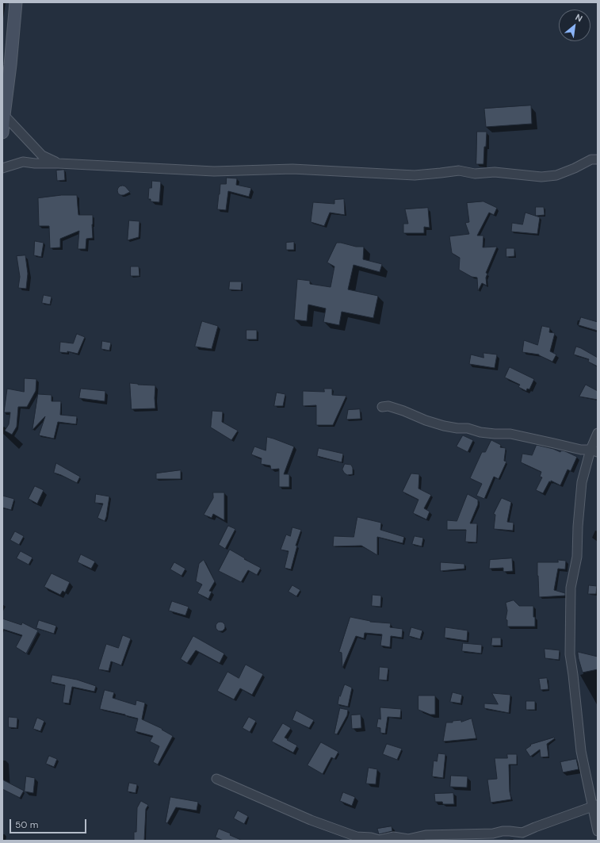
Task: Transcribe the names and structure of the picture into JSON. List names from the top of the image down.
{
  "scale_bar": "50 m",
  "north": "top right"
}
